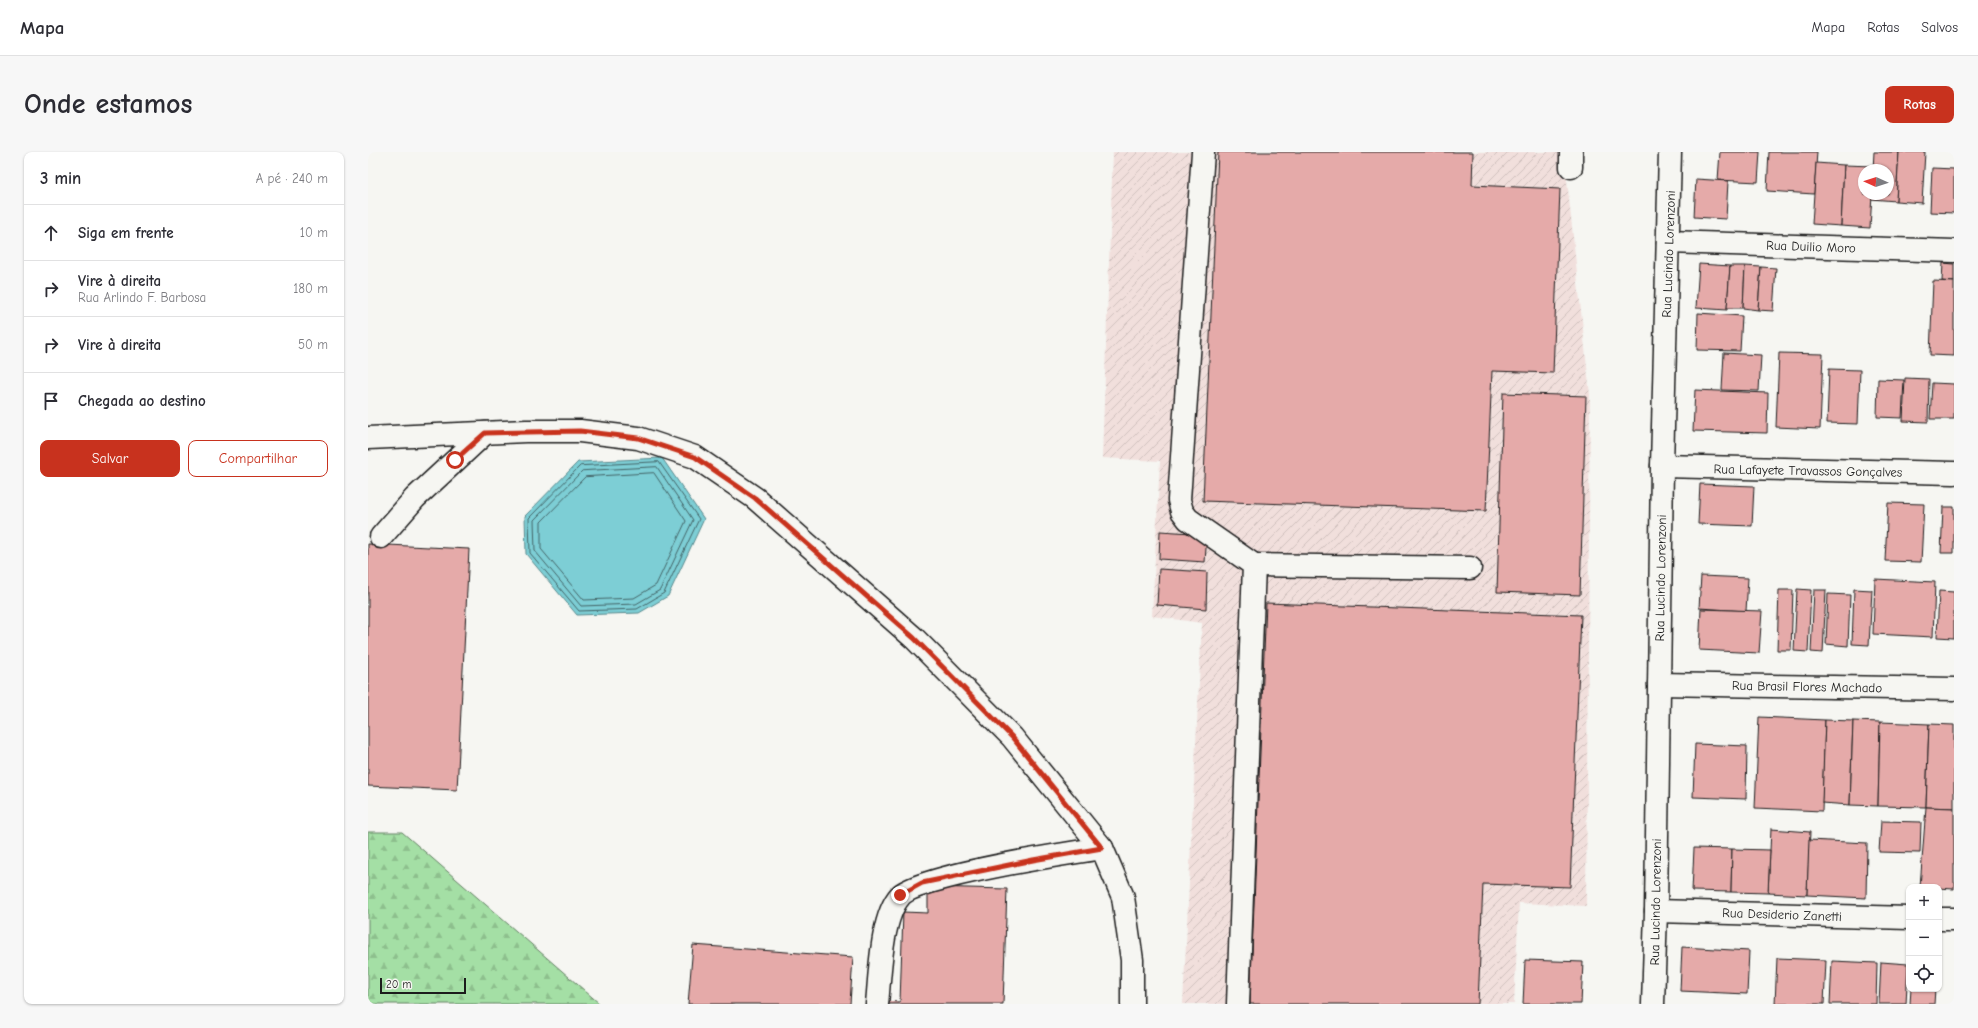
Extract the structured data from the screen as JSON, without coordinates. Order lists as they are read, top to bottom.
{
  "streets": {
    "street": [
      "Rua Duilio Moro",
      "Rua Lucindo Lorenzoni",
      "Rua Lafayete Travassos Gonçalves",
      "Rua Brasil Flores Machado",
      "Rua Desiderio Zanetti"
    ]
  },
  "crossings": [
    ["Rua Duilio Moro", "Rua Lucindo Lorenzoni"],
    ["Rua Lucindo Lorenzoni", "Rua Lafayete Travassos Gonçalves"],
    ["Rua Lucindo Lorenzoni", "Rua Brasil Flores Machado"],
    ["Rua Lucindo Lorenzoni", "Rua Desiderio Zanetti"]
  ],
  "scale_bar": "20 m",
  "north": "left",
  "page": {
    "header": "Mapa",
    "nav": ["Mapa", "Rotas", "Salvos"],
    "buttons": [
      "Rotas",
      ["Salvar", "Compartilhar"]
    ],
    "title": "Onde estamos",
    "heading": ["3 min", "A pé · 240 m"],
    "list": [
      ["Siga em frente", "10 m"],
      ["Vire à direita", "Rua Arlindo F. Barbosa", "180 m"],
      ["Vire à direita", "50 m"],
      "Chegada ao destino"
    ],
    "map_buttons": ["+", "−"],
    "scale": "20 m"
  }
}
